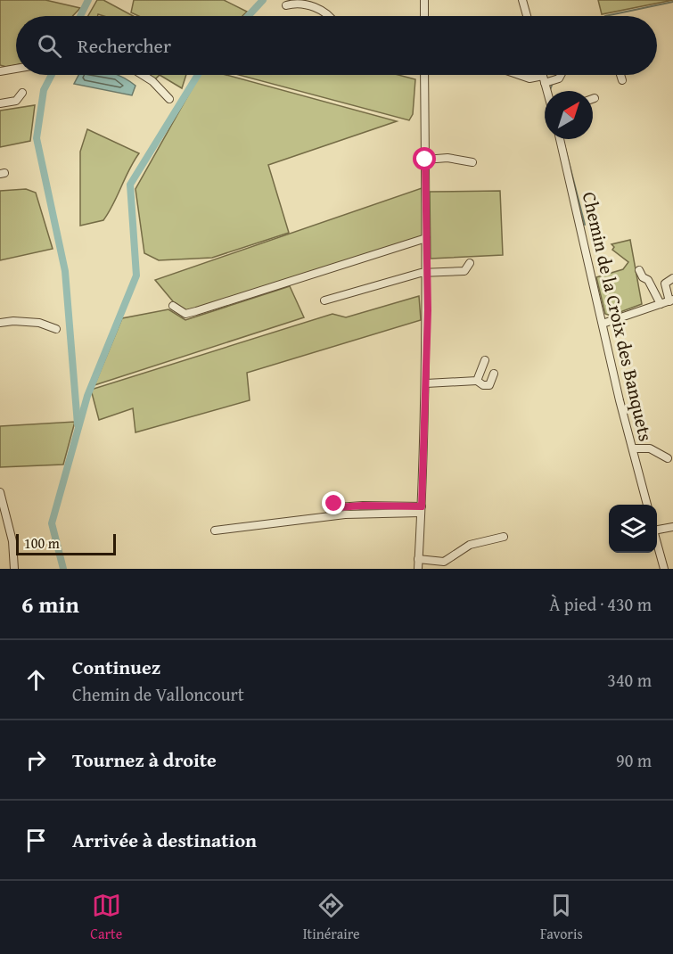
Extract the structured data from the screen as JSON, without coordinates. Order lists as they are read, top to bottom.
{
  "streets": {
    "street": ["Chemin de la Croix des Banquets"]
  },
  "scale_bar": "100 m",
  "north": "top right",
  "page": {
    "search": "Rechercher",
    "scale": "100 m",
    "heading": ["6 min", "À pied · 430 m"],
    "list": [
      ["Continuez", "Chemin de Valloncourt", "340 m"],
      ["Tournez à droite", "90 m"],
      "Arrivée à destination"
    ],
    "nav": ["Carte", "Itinéraire", "Favoris"]
  }
}
